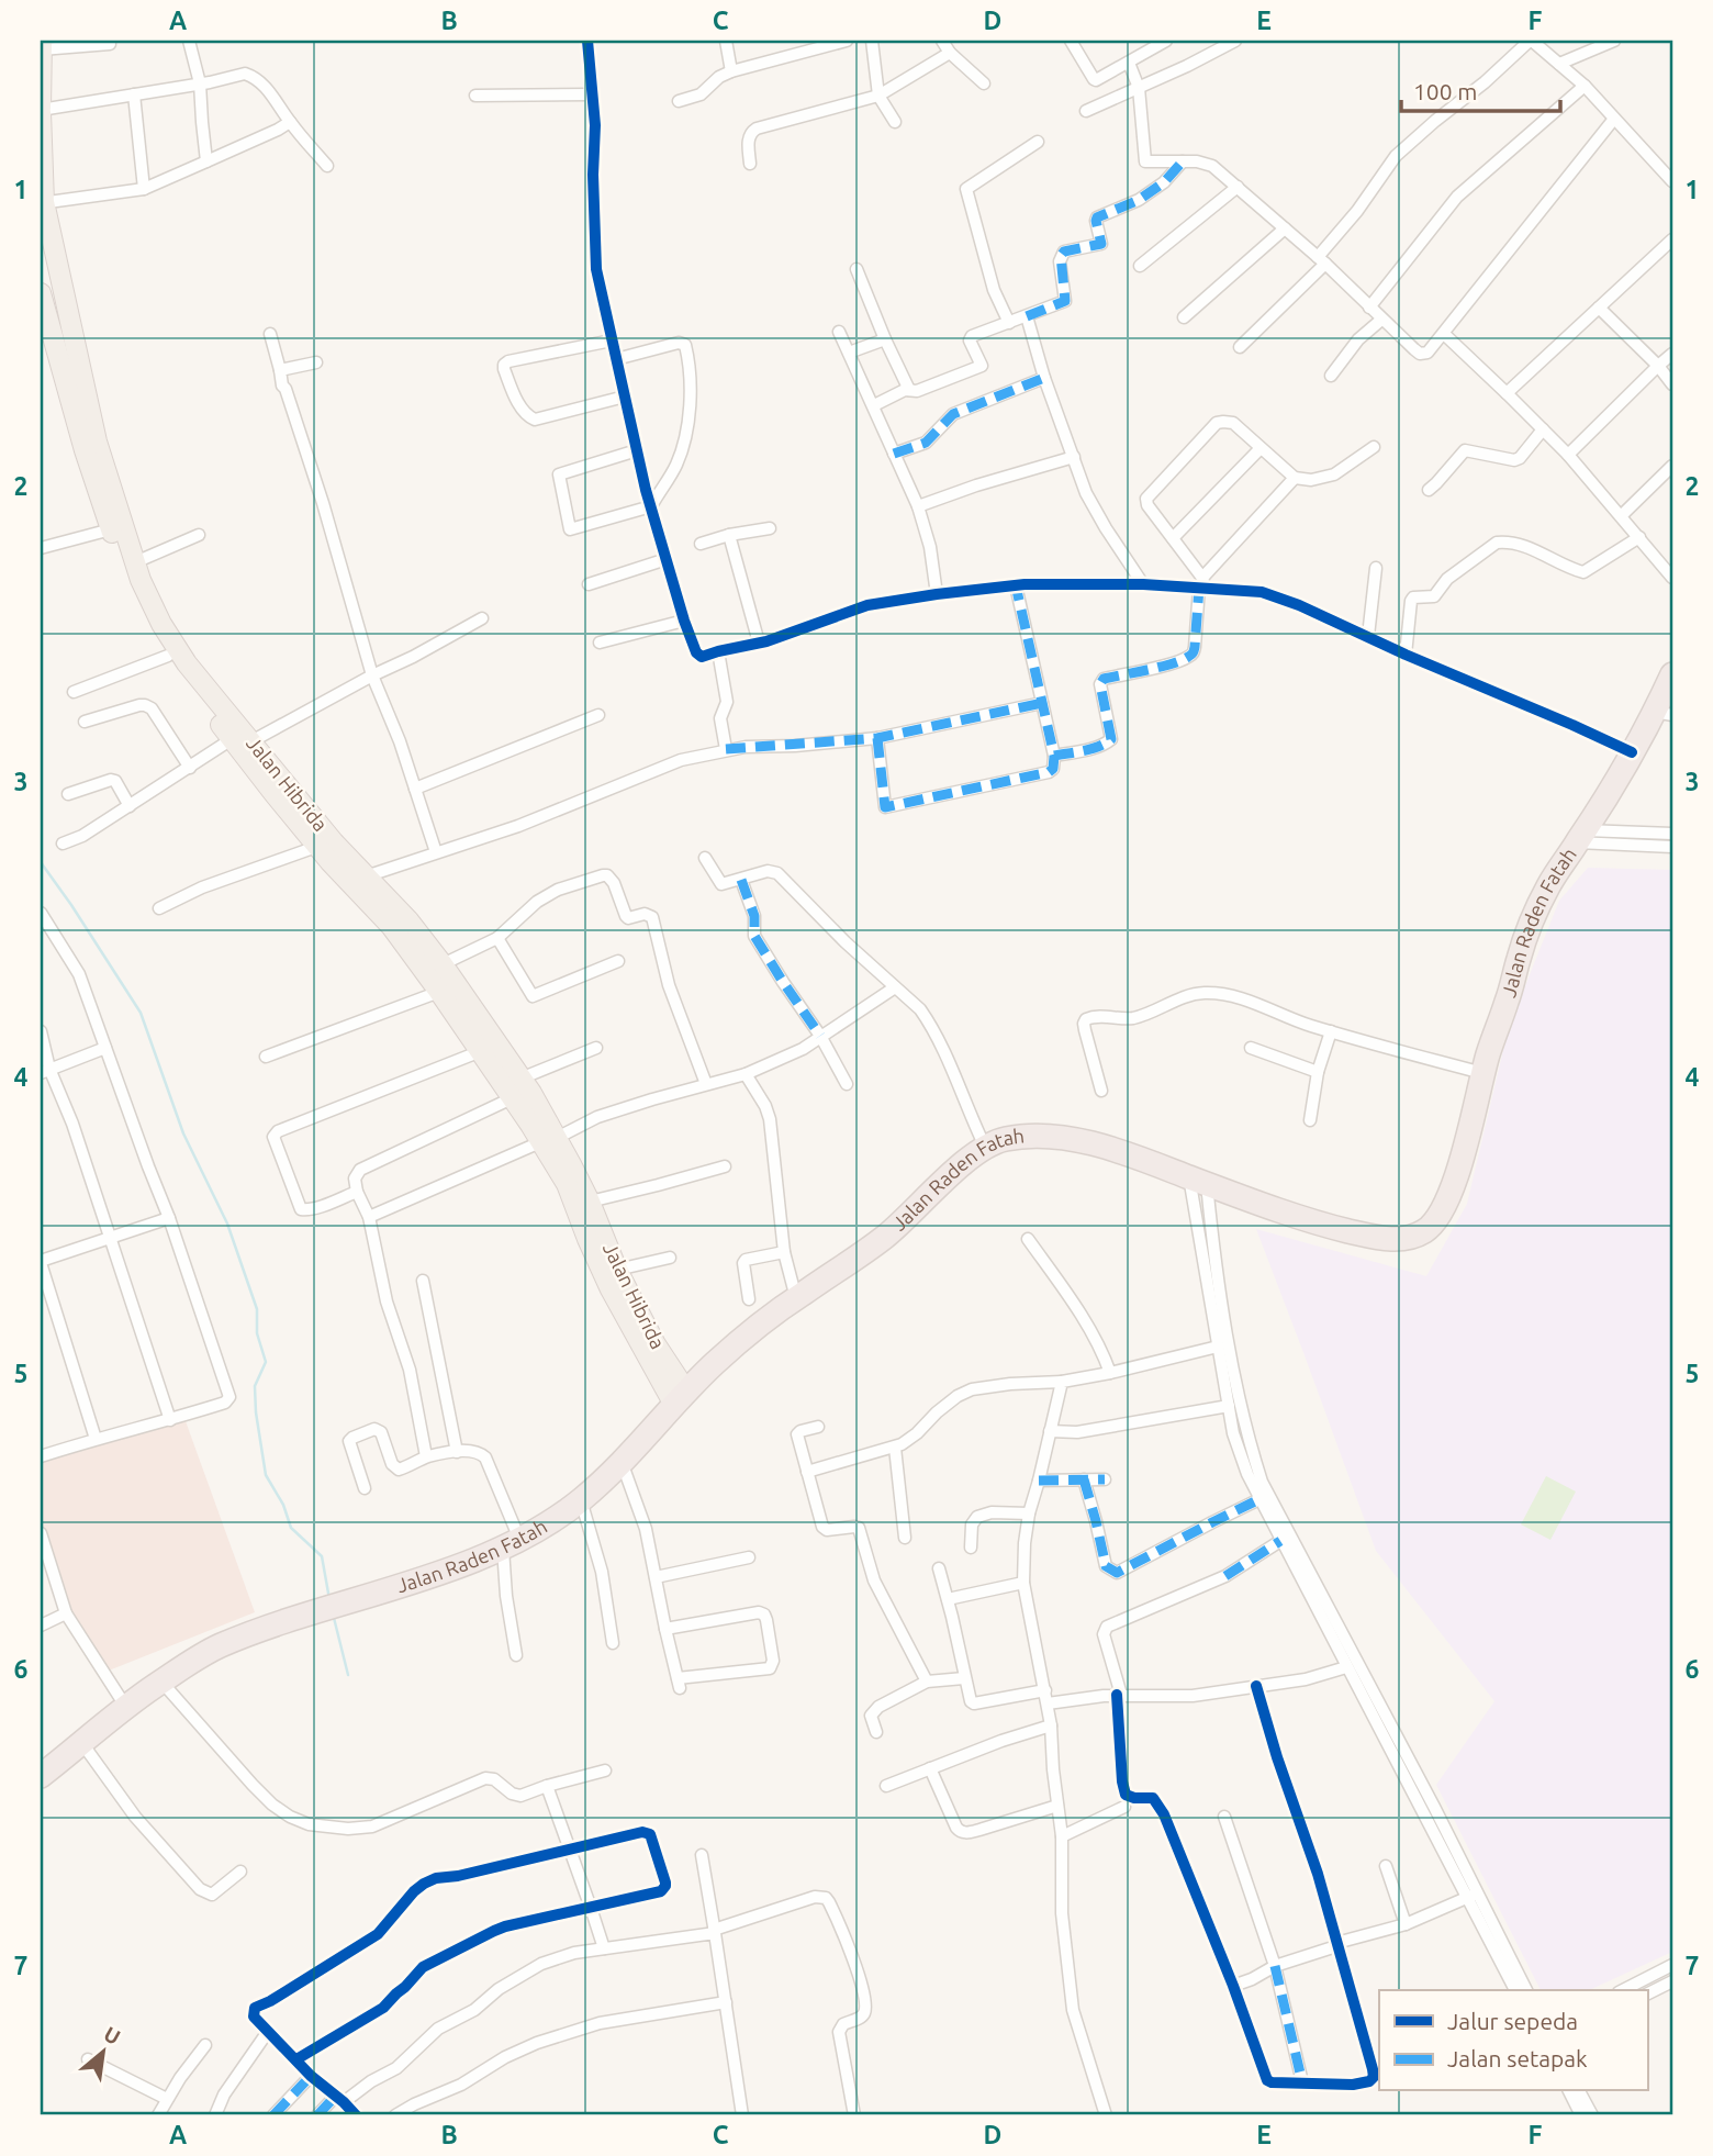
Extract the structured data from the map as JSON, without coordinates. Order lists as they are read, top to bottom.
{
  "streets": {
    "highway": ["Jalan Raden Fatah"],
    "main road": ["Jalan Hibrida"]
  },
  "crossings": [
    ["Jalan Hibrida", "Jalan Raden Fatah"]
  ],
  "legend": ["Jalur sepeda", "Jalan setapak"],
  "scale_bar": "100 m",
  "north": "top right",
  "grid": {
    "columns": [
      "A",
      "B",
      "C",
      "D",
      "E",
      "F"
    ],
    "rows": [
      "1",
      "2",
      "3",
      "4",
      "5",
      "6",
      "7"
    ]
  }
}
